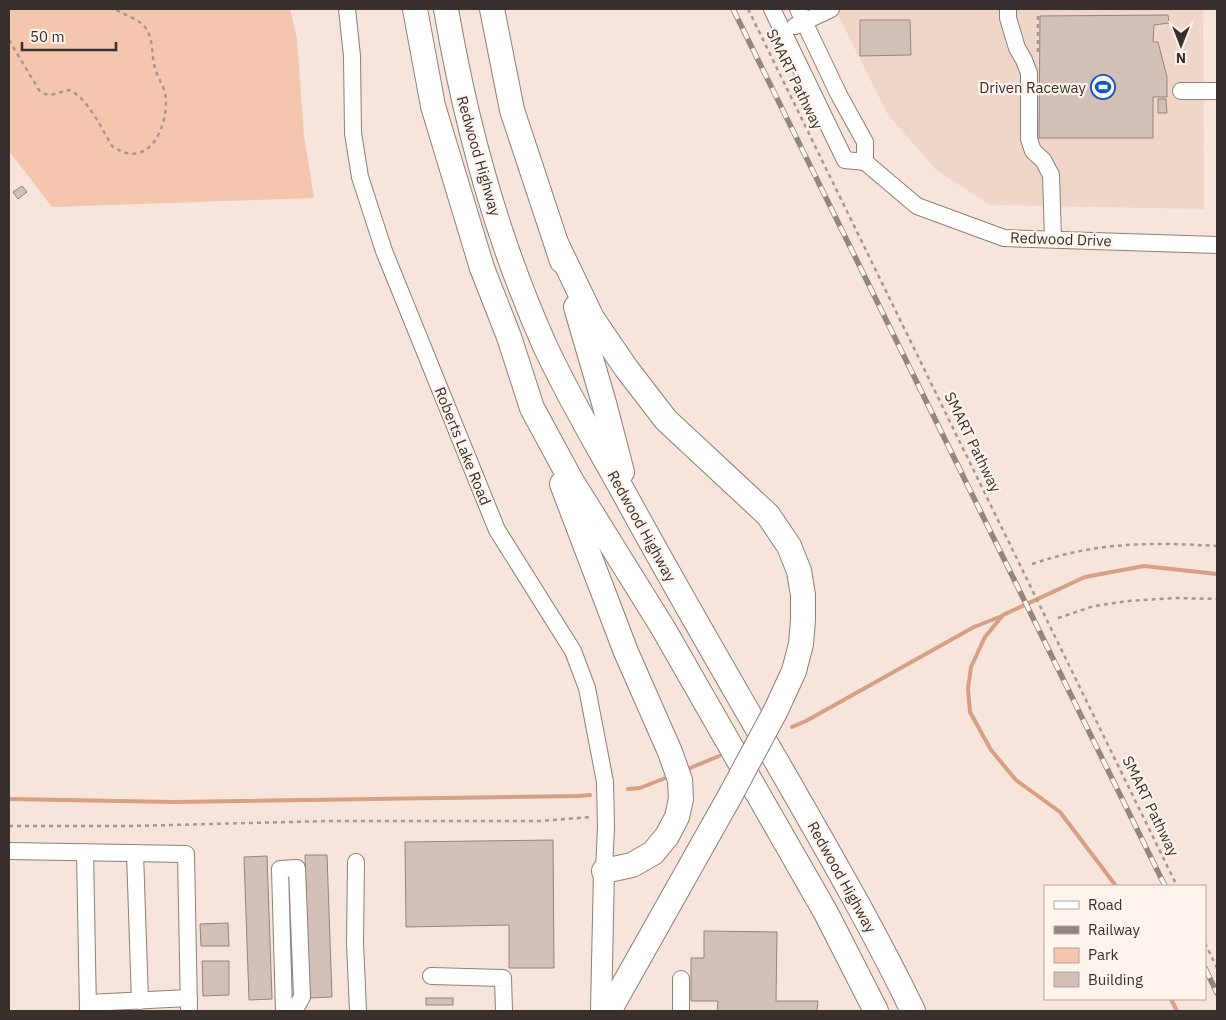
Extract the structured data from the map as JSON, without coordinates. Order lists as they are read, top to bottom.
{
  "streets": {
    "highway": ["Redwood Highway"],
    "street": ["Redwood Drive", "Roberts Lake Road"],
    "path": ["SMART Pathway"]
  },
  "places": {
    "sports": ["Driven Raceway"]
  },
  "legend": [
    "Road",
    "Railway",
    "Park",
    "Building"
  ],
  "scale_bar": "50 m",
  "north": "bottom"
}
